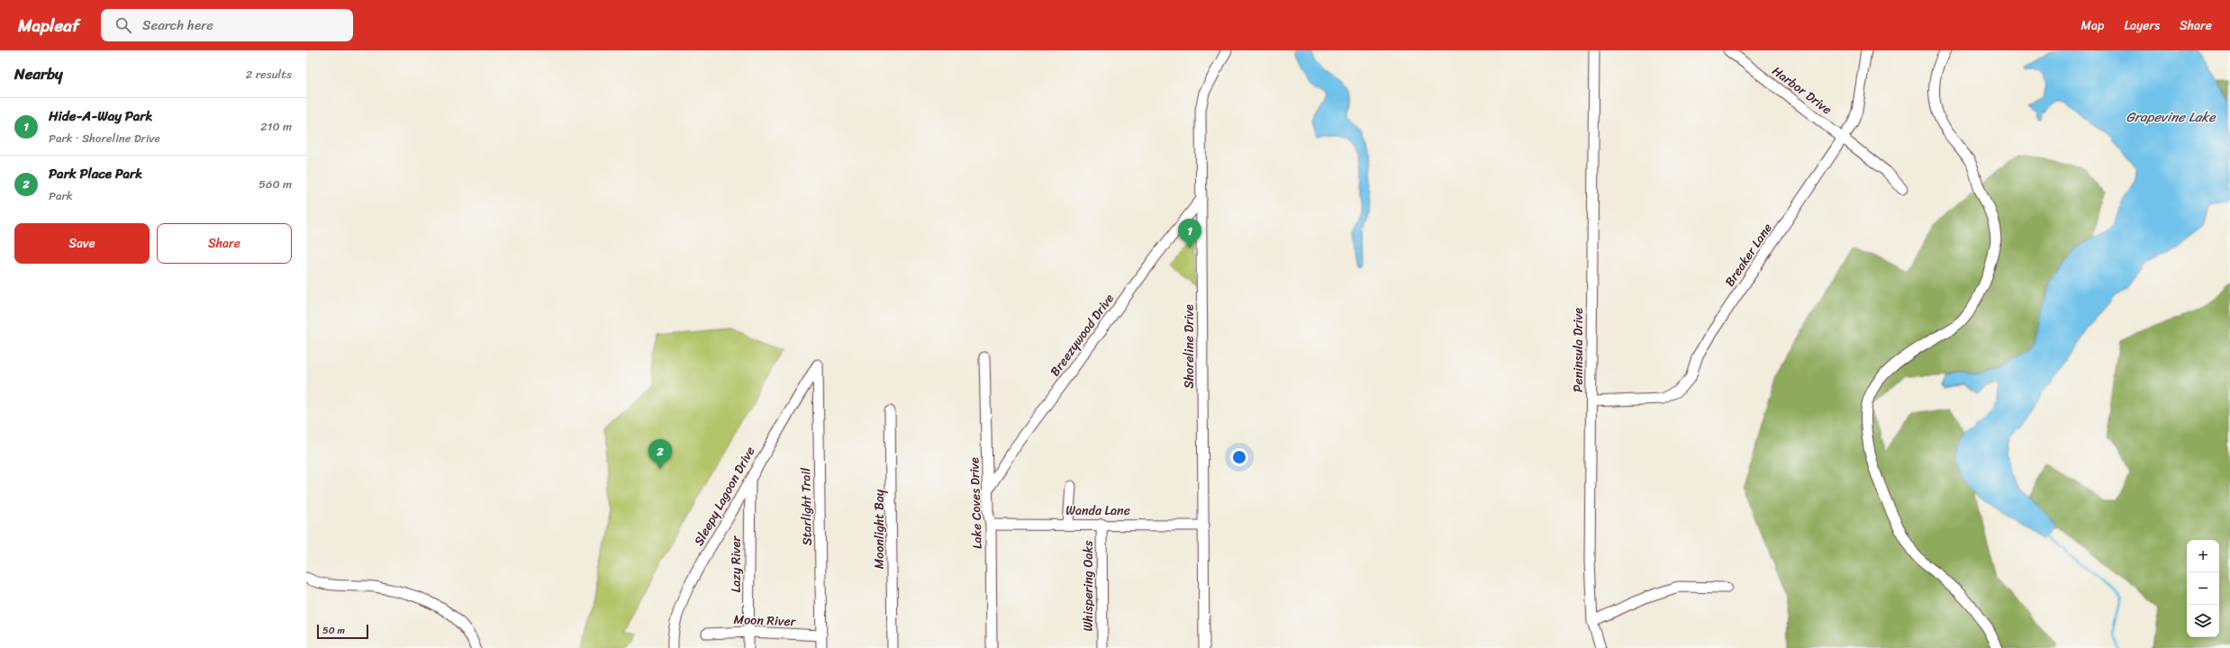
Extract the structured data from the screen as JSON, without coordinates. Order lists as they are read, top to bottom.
{
  "streets": {
    "street": [
      "Harbor Drive",
      "Breaker Lane",
      "Breezywood Drive",
      "Shoreline Drive",
      "Peninsula Drive",
      "Sleepy Lagoon Drive",
      "Lake Coves Drive",
      "Starlight Trail",
      "Wanda Lane",
      "Moonlight Bay",
      "Lazy River",
      "Whispering Oaks",
      "Moon River"
    ]
  },
  "crossings": [
    ["Harbor Drive", "Breaker Lane"],
    ["Breaker Lane", "Peninsula Drive"],
    ["Breezywood Drive", "Shoreline Drive"],
    ["Breezywood Drive", "Lake Coves Drive"],
    ["Shoreline Drive", "Wanda Lane"],
    ["Sleepy Lagoon Drive", "Starlight Trail"],
    ["Sleepy Lagoon Drive", "Lazy River"],
    ["Lake Coves Drive", "Wanda Lane"],
    ["Starlight Trail", "Moon River"],
    ["Wanda Lane", "Whispering Oaks"],
    ["Lazy River", "Moon River"]
  ],
  "water": ["Grapevine Lake"],
  "scale_bar": "50 m",
  "page": {
    "header": "Mapleaf",
    "search": "Search here",
    "nav": ["Map", "Layers", "Share"],
    "heading": ["Nearby", "2 results"],
    "list": [
      {
        "mark": "1",
        "name": "Hide-A-Way Park",
        "note": "Park · Shoreline Drive",
        "value": "210 m"
      },
      {
        "mark": "2",
        "name": "Park Place Park",
        "note": "Park",
        "value": "560 m"
      }
    ],
    "buttons": ["Save", "Share"],
    "pins": ["1", "2"],
    "map_buttons": ["+", "−"],
    "scale": "50 m"
  }
}
